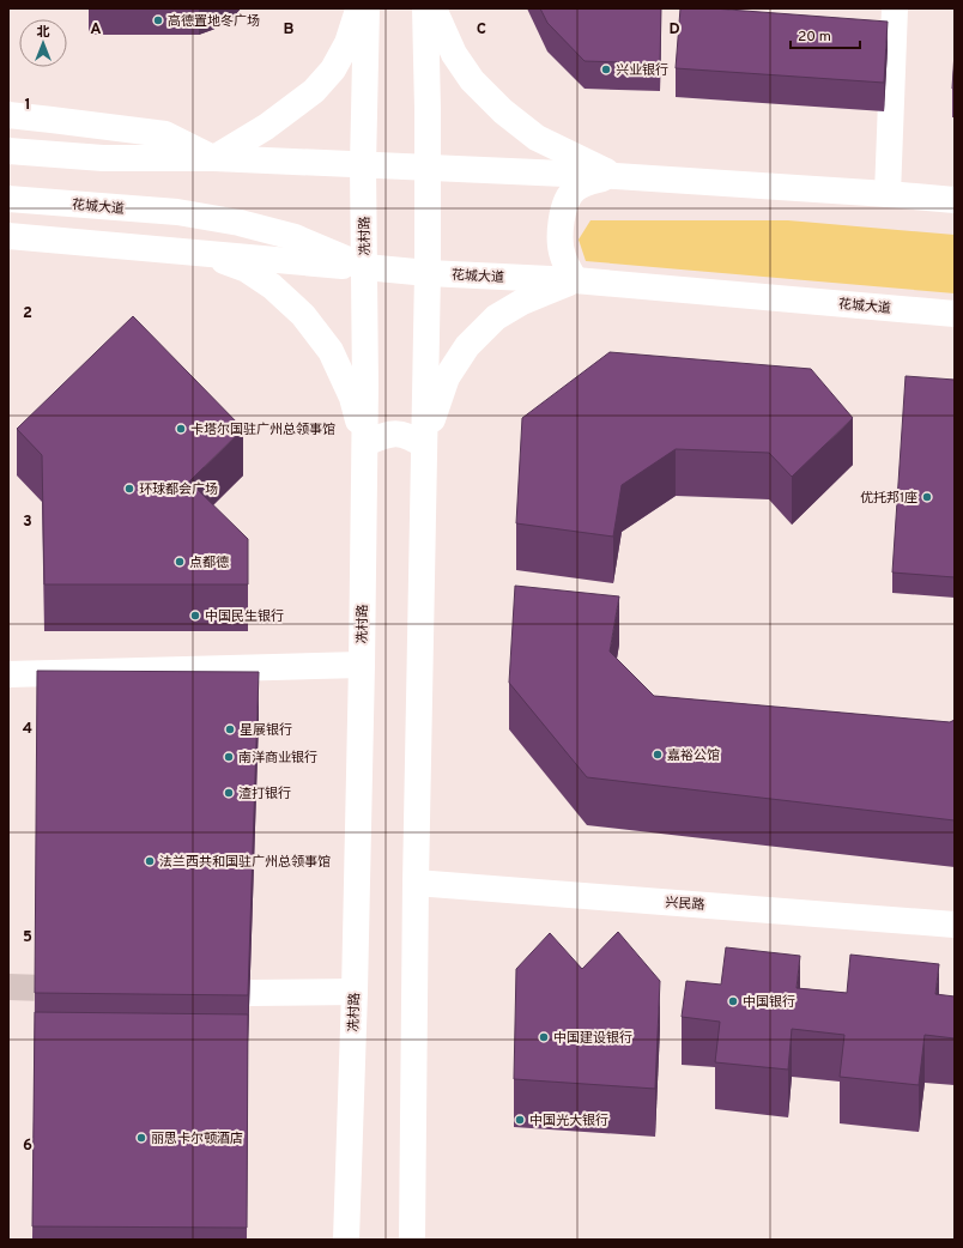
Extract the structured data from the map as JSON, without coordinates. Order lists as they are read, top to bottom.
{
  "streets": {
    "main road": ["花城大道", "冼村路", "兴民路"]
  },
  "crossings": [
    ["花城大道", "冼村路"]
  ],
  "places": [
    "高德置地冬广场",
    "兴业银行",
    "卡塔尔国驻广州总领事馆",
    "环球都会广场",
    "优托邦1座",
    "点都德",
    "中国民生银行",
    "星展银行",
    "嘉裕公馆",
    "南洋商业银行",
    "渣打银行",
    "法兰西共和国驻广州总领事馆",
    "中国银行",
    "中国建设银行",
    "中国光大银行",
    "丽思卡尔顿酒店"
  ],
  "scale_bar": "20 m",
  "north": "top",
  "grid": {
    "columns": [
      "A",
      "B",
      "C",
      "D"
    ],
    "rows": [
      "1",
      "2",
      "3",
      "4",
      "5",
      "6"
    ]
  }
}
